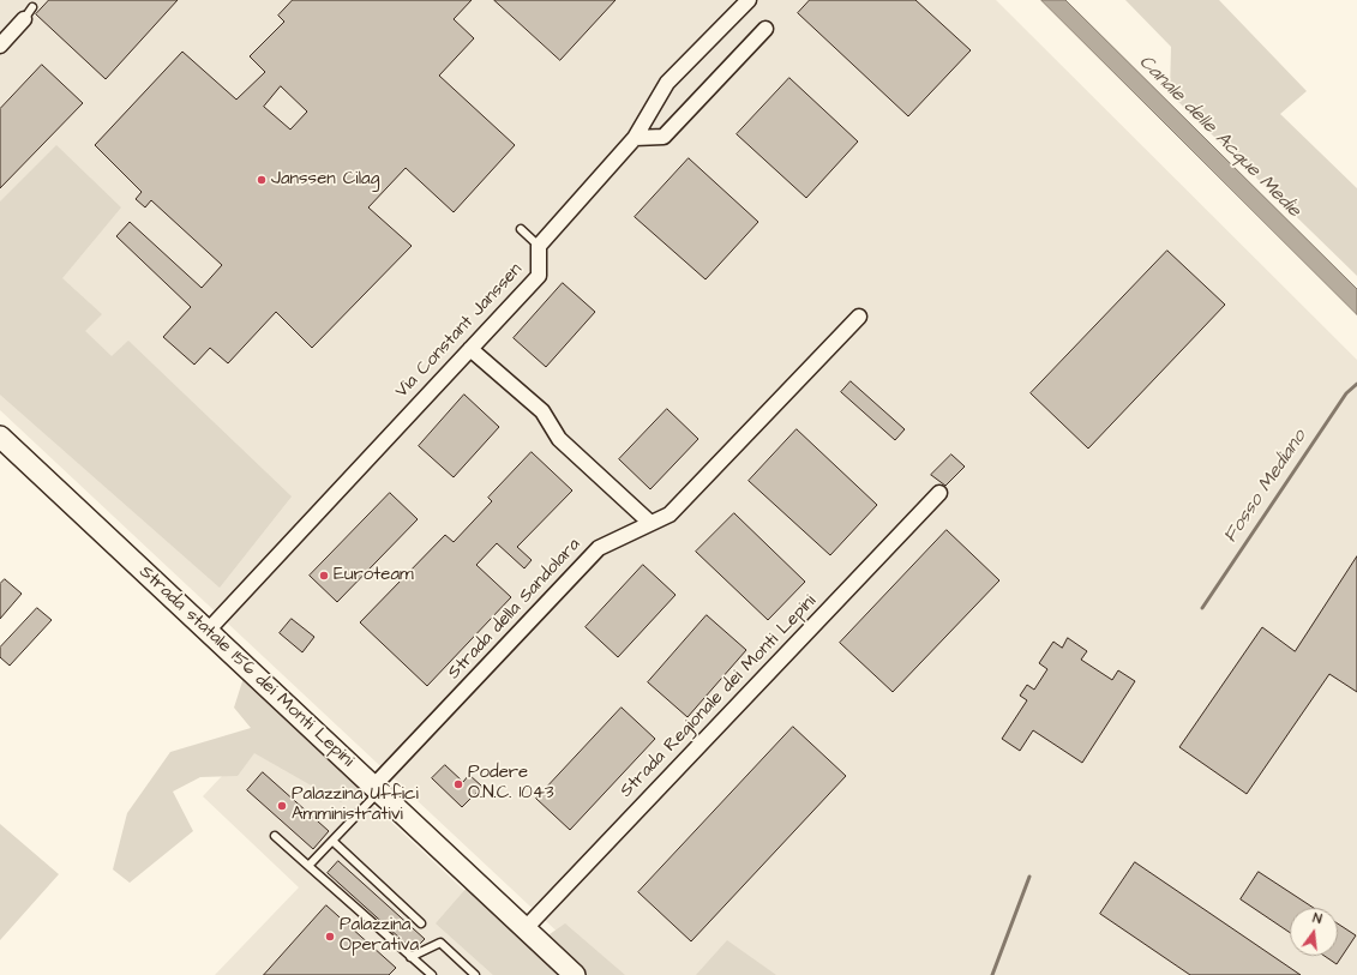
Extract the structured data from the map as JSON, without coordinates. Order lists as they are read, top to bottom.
{
  "streets": {
    "main road": ["Strada statale 156 dei Monti Lepini"],
    "street": ["Via Constant Janssen", "Strada della Sandolara", "Strada Regionale dei Monti Lepini"]
  },
  "crossings": [
    ["Via Constant Janssen", "Strada statale 156 dei Monti Lepini"],
    ["Strada della Sandolara", "Strada statale 156 dei Monti Lepini"],
    ["Strada statale 156 dei Monti Lepini", "Strada Regionale dei Monti Lepini"]
  ],
  "water": ["Canale delle Acque Medie", "Fosso Mediano"],
  "places": [
    "Janssen Cilag",
    "Euroteam",
    "Podere O.N.C. 1043",
    "Palazzina Uffici Amministrativi",
    "Palazzina Operativa"
  ],
  "north": "top"
}
